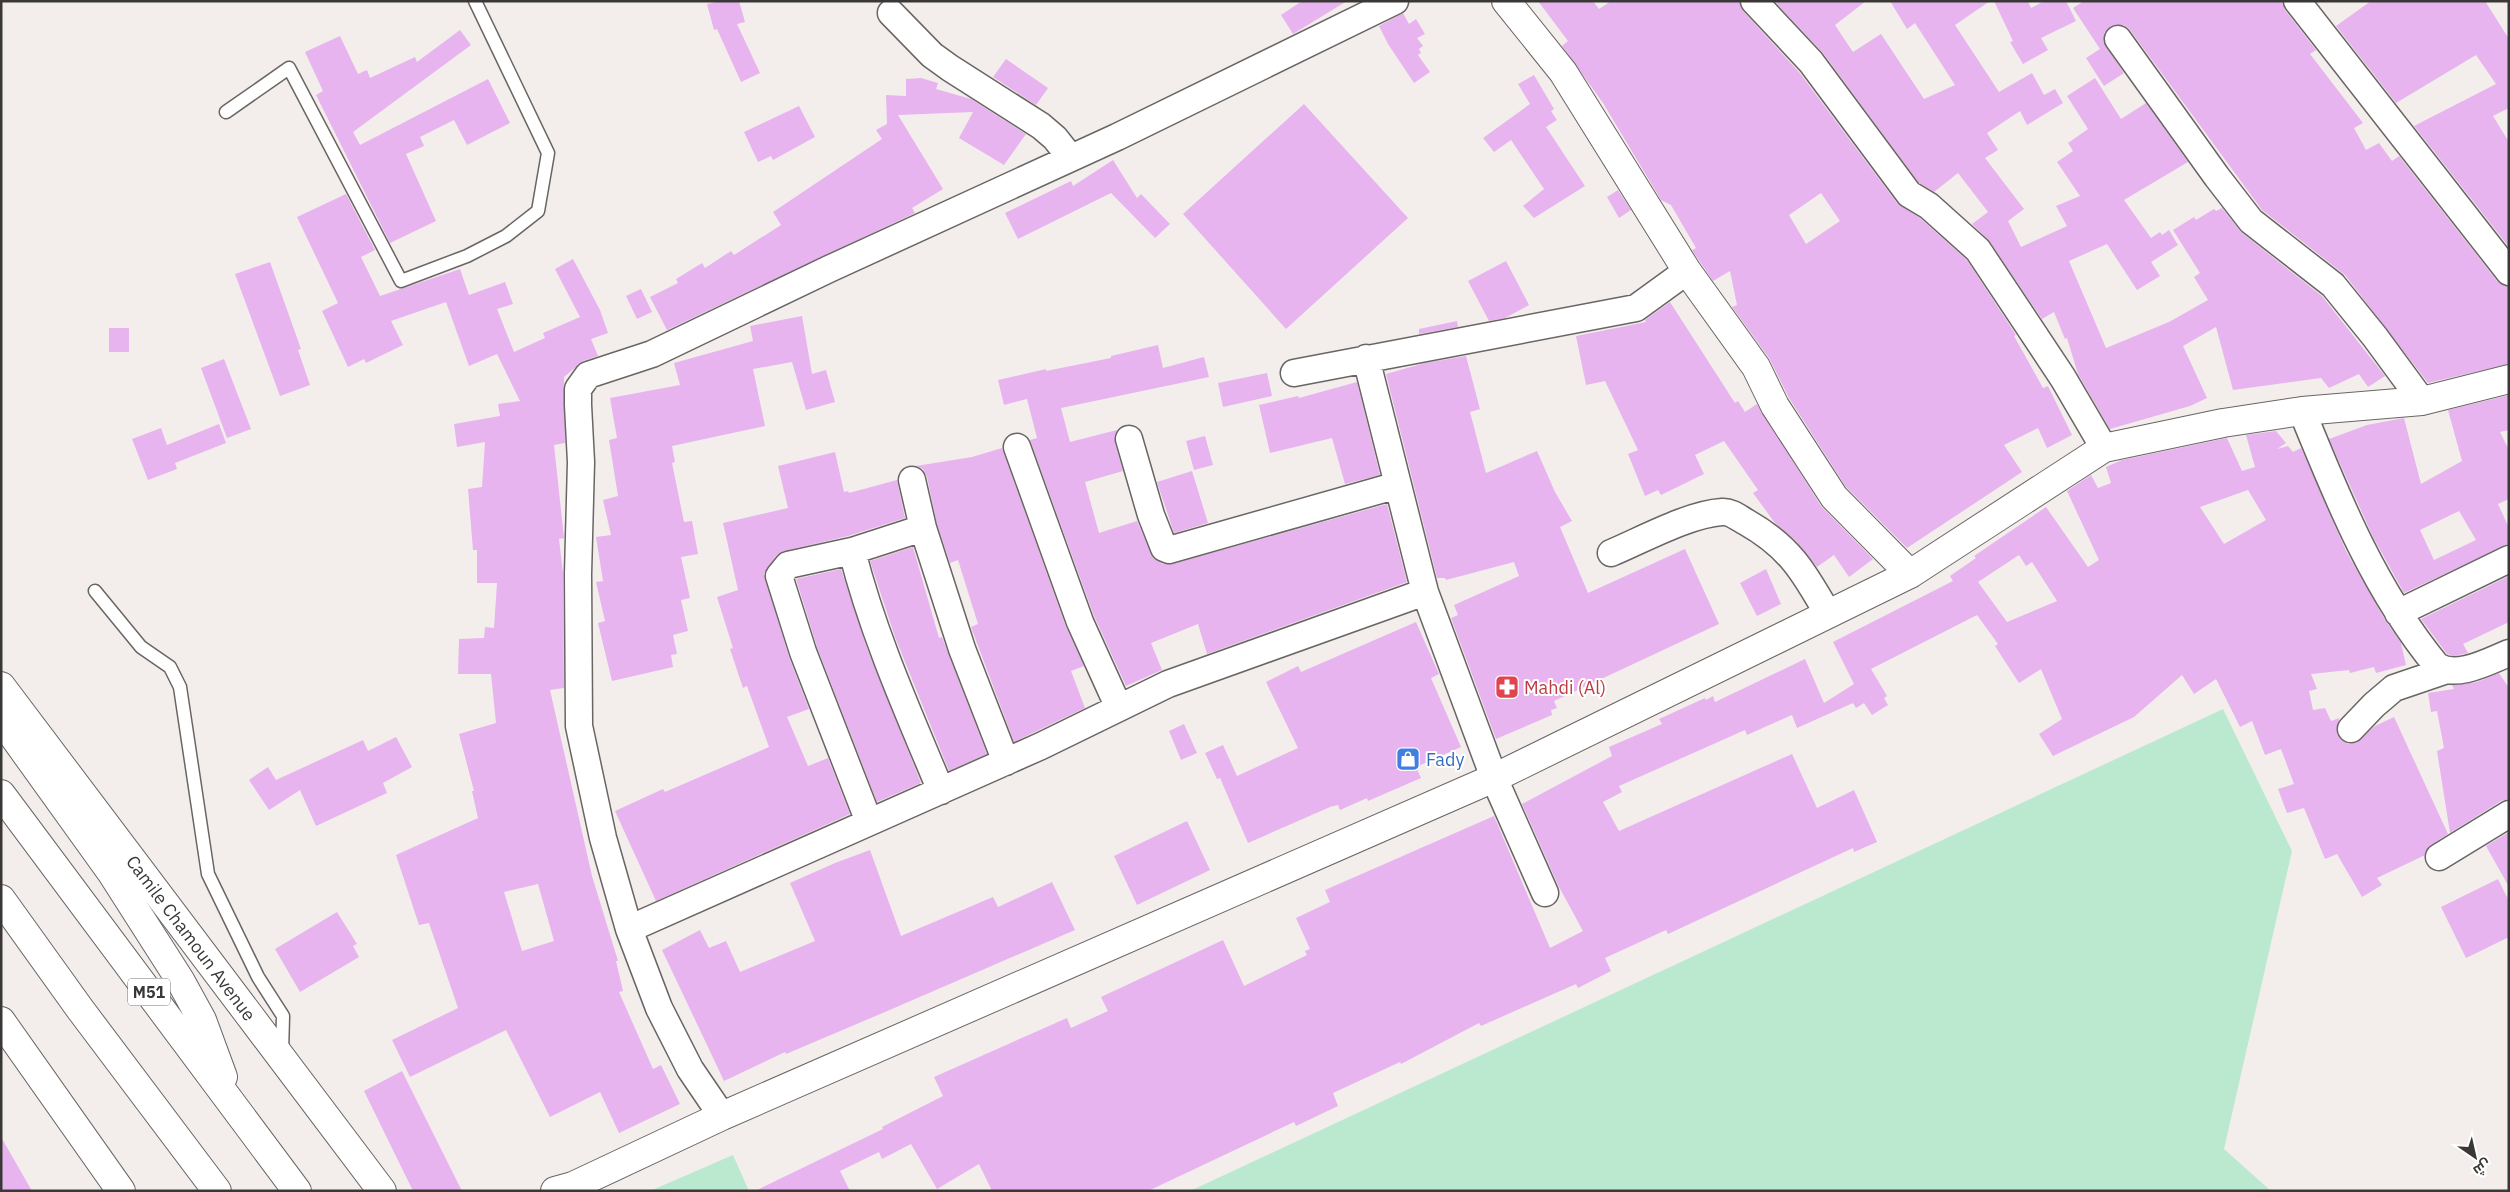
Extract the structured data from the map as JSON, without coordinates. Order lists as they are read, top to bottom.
{
  "streets": {
    "main road": ["Camile Chamoun Avenue", "M51"]
  },
  "places": {
    "pharmacy": ["Mahdi (Al)"],
    "shop": ["Fady"]
  },
  "north": "bottom right"
}
